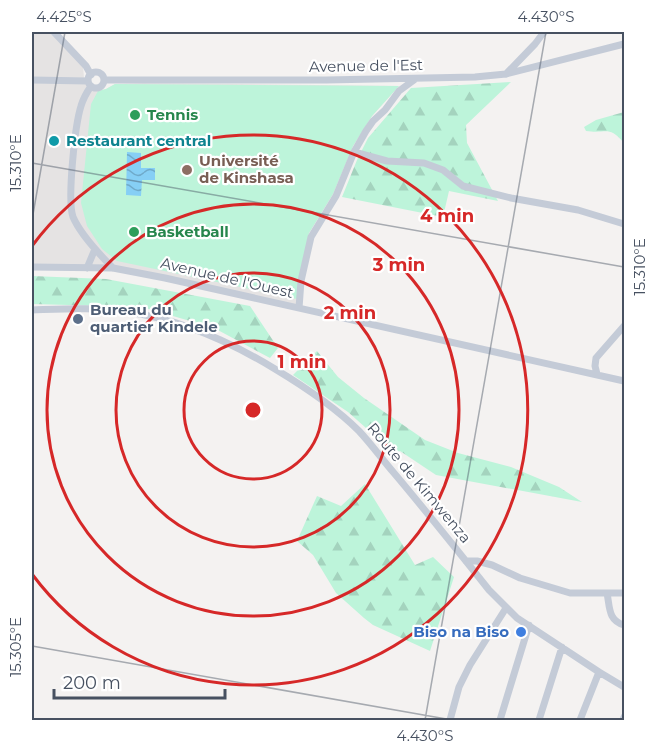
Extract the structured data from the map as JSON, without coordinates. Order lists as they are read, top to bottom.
{
  "streets": {
    "street": ["Avenue de l'Est", "Avenue de l'Ouest", "Route de Kimwenza"]
  },
  "places": [
    "Tennis",
    "Restaurant central",
    "Université de Kinshasa",
    "Basketball",
    "Bureau du quartier Kindele",
    "Biso na Biso"
  ],
  "scale_bar": "200 m",
  "coordinates": [
    "4.425°S",
    "4.430°S",
    "15.310°E",
    "15.305°E"
  ],
  "rings": [
    "4 min",
    "3 min",
    "2 min",
    "1 min"
  ]
}
